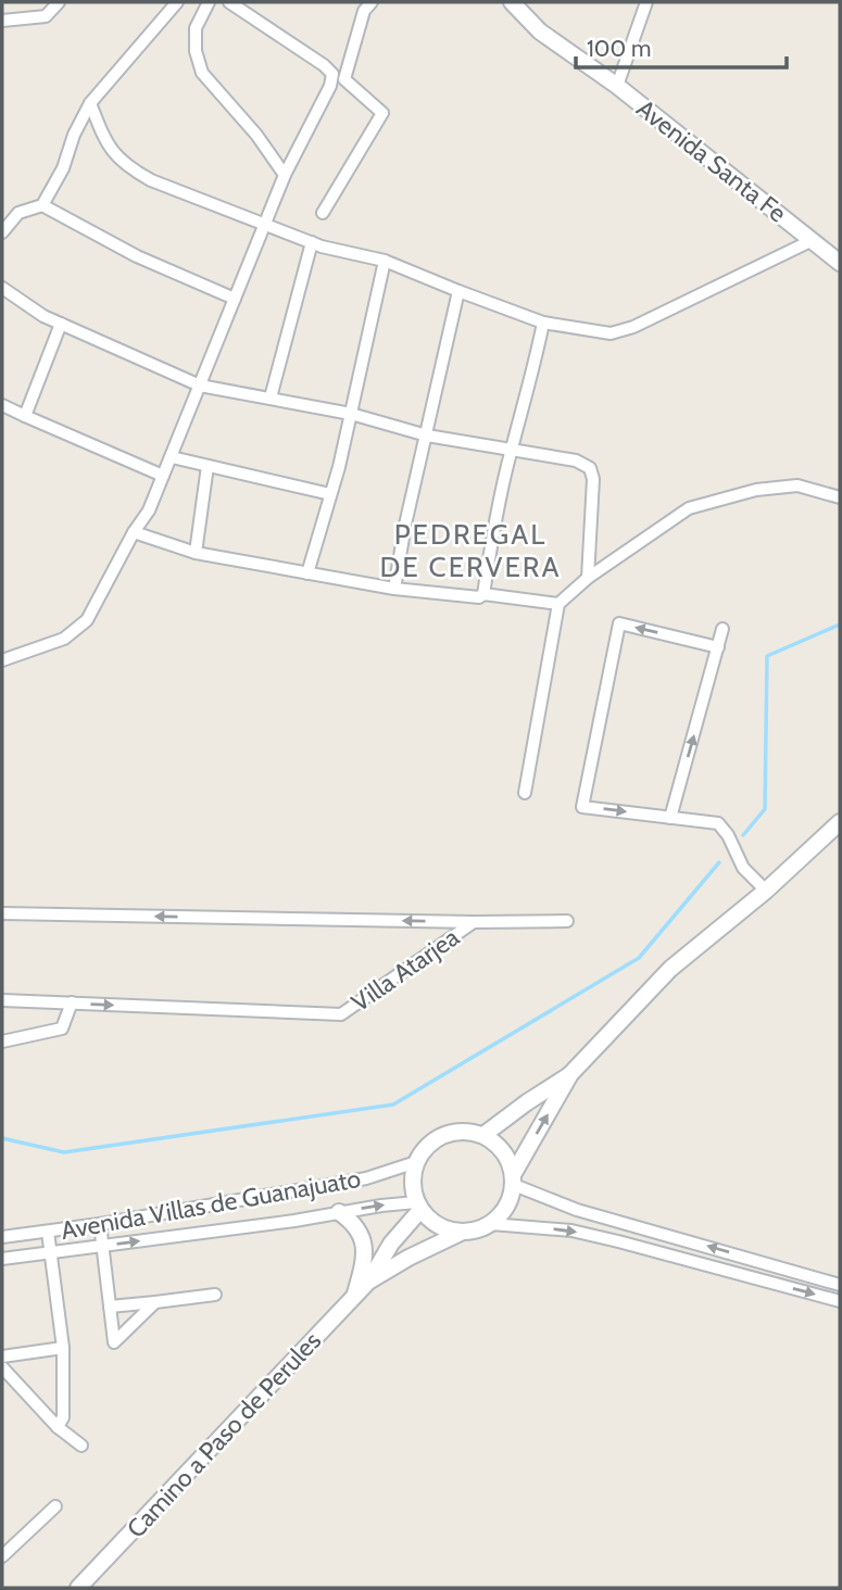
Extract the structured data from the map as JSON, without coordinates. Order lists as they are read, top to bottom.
{
  "streets": {
    "street": [
      "Avenida Santa Fe",
      "Villa Atarjea",
      "Avenida Villas de Guanajuato",
      "Camino a Paso de Perules"
    ]
  },
  "crossings": [
    ["Avenida Villas de Guanajuato", "Camino a Paso de Perules"]
  ],
  "districts": ["PEDREGAL DE CERVERA"],
  "scale_bar": "100 m"
}
